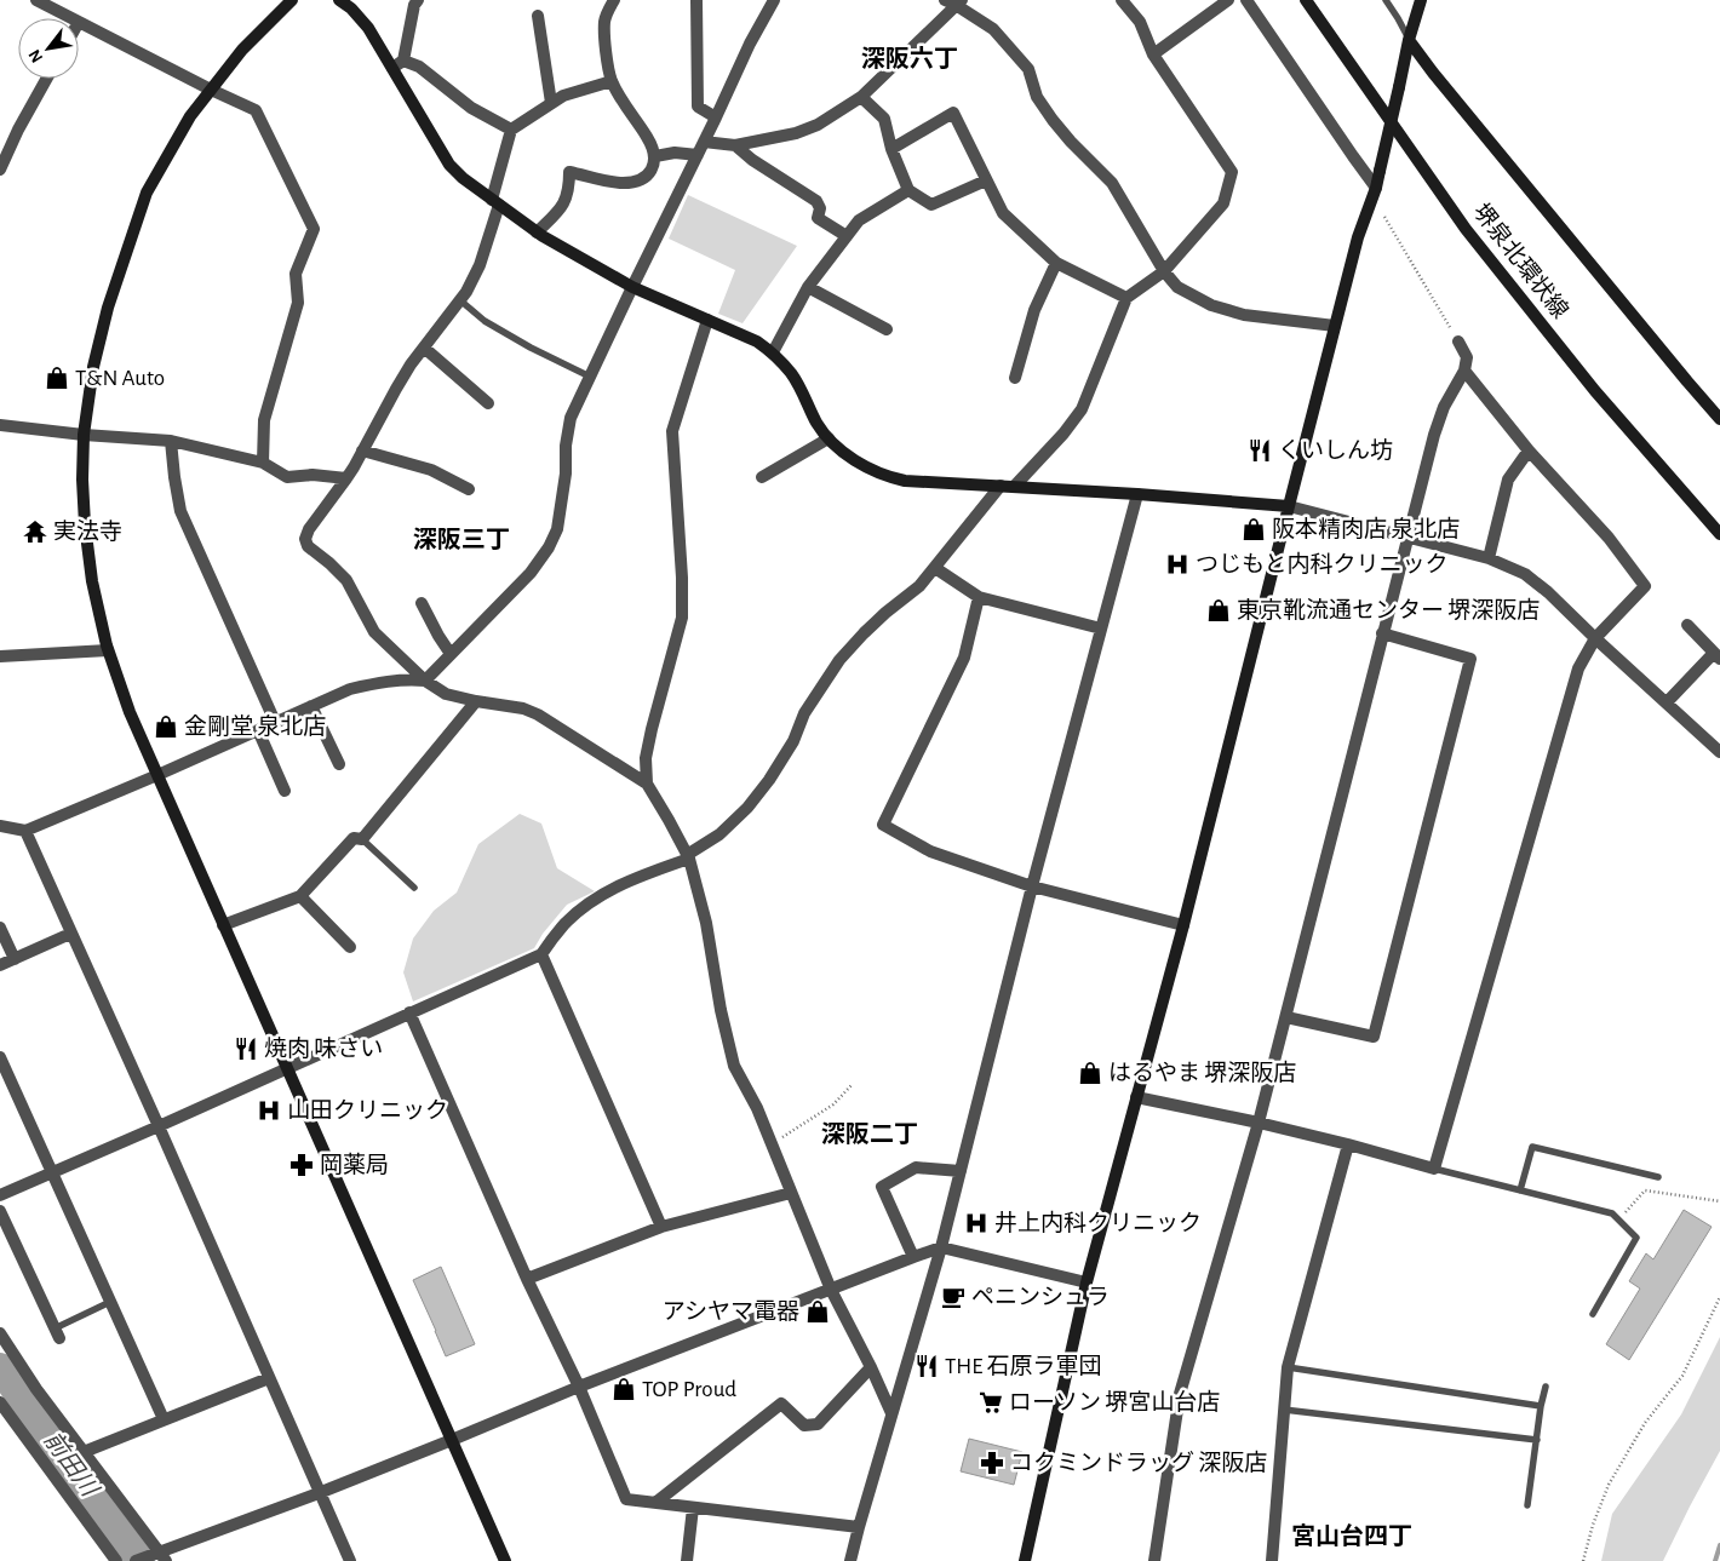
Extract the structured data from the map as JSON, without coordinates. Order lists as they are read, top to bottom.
{
  "streets": {
    "street": ["堺泉北環状線"]
  },
  "districts": [
    "深阪六丁",
    "深阪三丁",
    "深阪二丁",
    "宮山台四丁"
  ],
  "water": ["前田川"],
  "places": {
    "shop": [
      "T&N Auto",
      "阪本精肉店 泉北店",
      "東京靴流通センター 堺深阪店",
      "金剛堂 泉北店",
      "はるやま 堺深阪店",
      "アシヤマ電器",
      "TOP Proud"
    ],
    "restaurant": ["くいしん坊", "焼肉 味さい", "THE 石原ラ軍団"],
    "temple": ["実法寺"],
    "hospital": ["つじもと内科クリニック", "山田クリニック", "井上内科クリニック"],
    "pharmacy": ["岡薬局", "コクミンドラッグ 深阪店"],
    "cafe": ["ペニンシュラ"],
    "supermarket": ["ローソン 堺宮山台店"]
  },
  "north": "bottom left"
}
